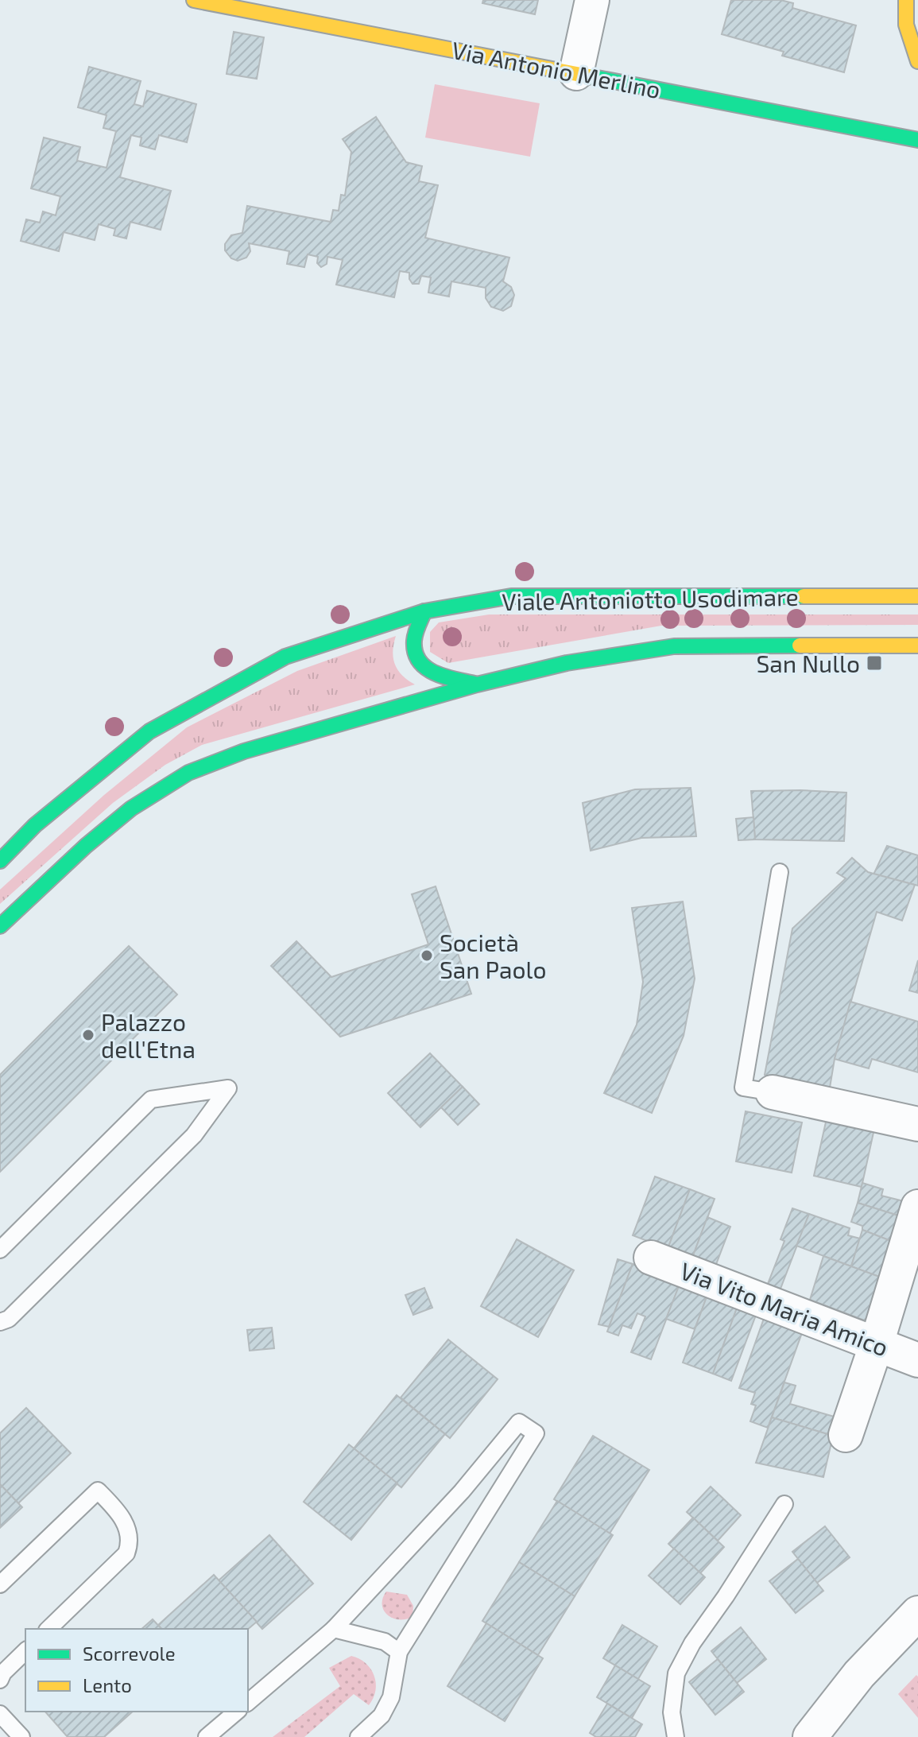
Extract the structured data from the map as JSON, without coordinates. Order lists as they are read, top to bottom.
{
  "streets": {
    "main road": ["Via Antonio Merlino", "Viale Antoniotto Usodimare"],
    "street": ["Via Vito Maria Amico"]
  },
  "places": {
    "transit": ["San Nullo"],
    "other": ["Società San Paolo", "Palazzo dell'Etna"]
  },
  "legend": ["Scorrevole", "Lento"]
}
